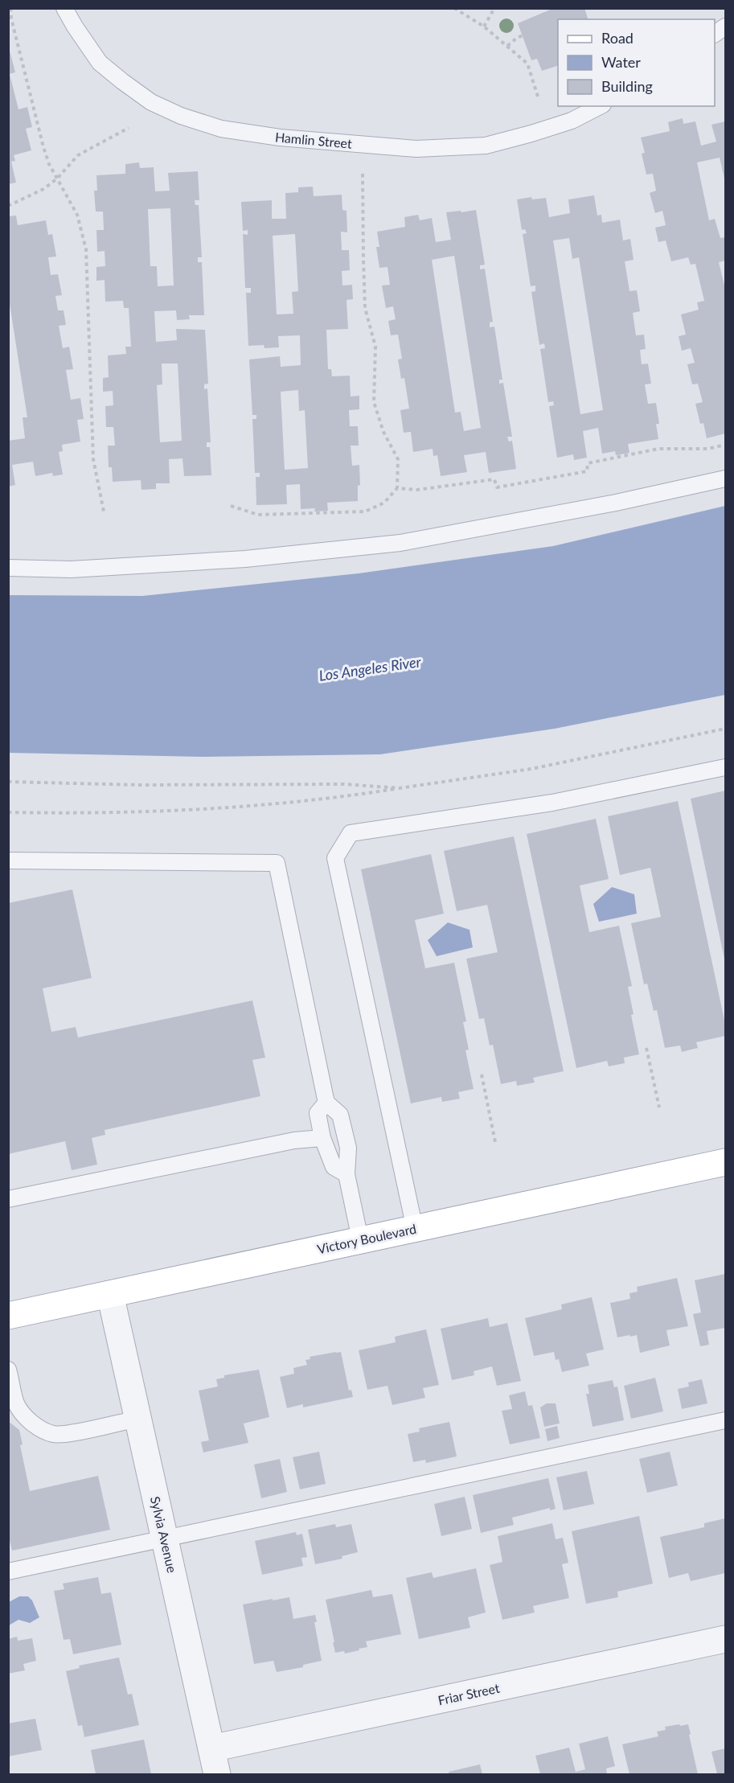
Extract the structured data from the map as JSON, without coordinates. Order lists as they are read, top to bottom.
{
  "streets": {
    "main road": ["Victory Boulevard"],
    "street": ["Sylvia Avenue", "Friar Street"],
    "lane": ["Hamlin Street"]
  },
  "crossings": [
    ["Victory Boulevard", "Sylvia Avenue"],
    ["Sylvia Avenue", "Friar Street"]
  ],
  "water": ["Los Angeles River"],
  "legend": ["Road", "Water", "Building"]
}
